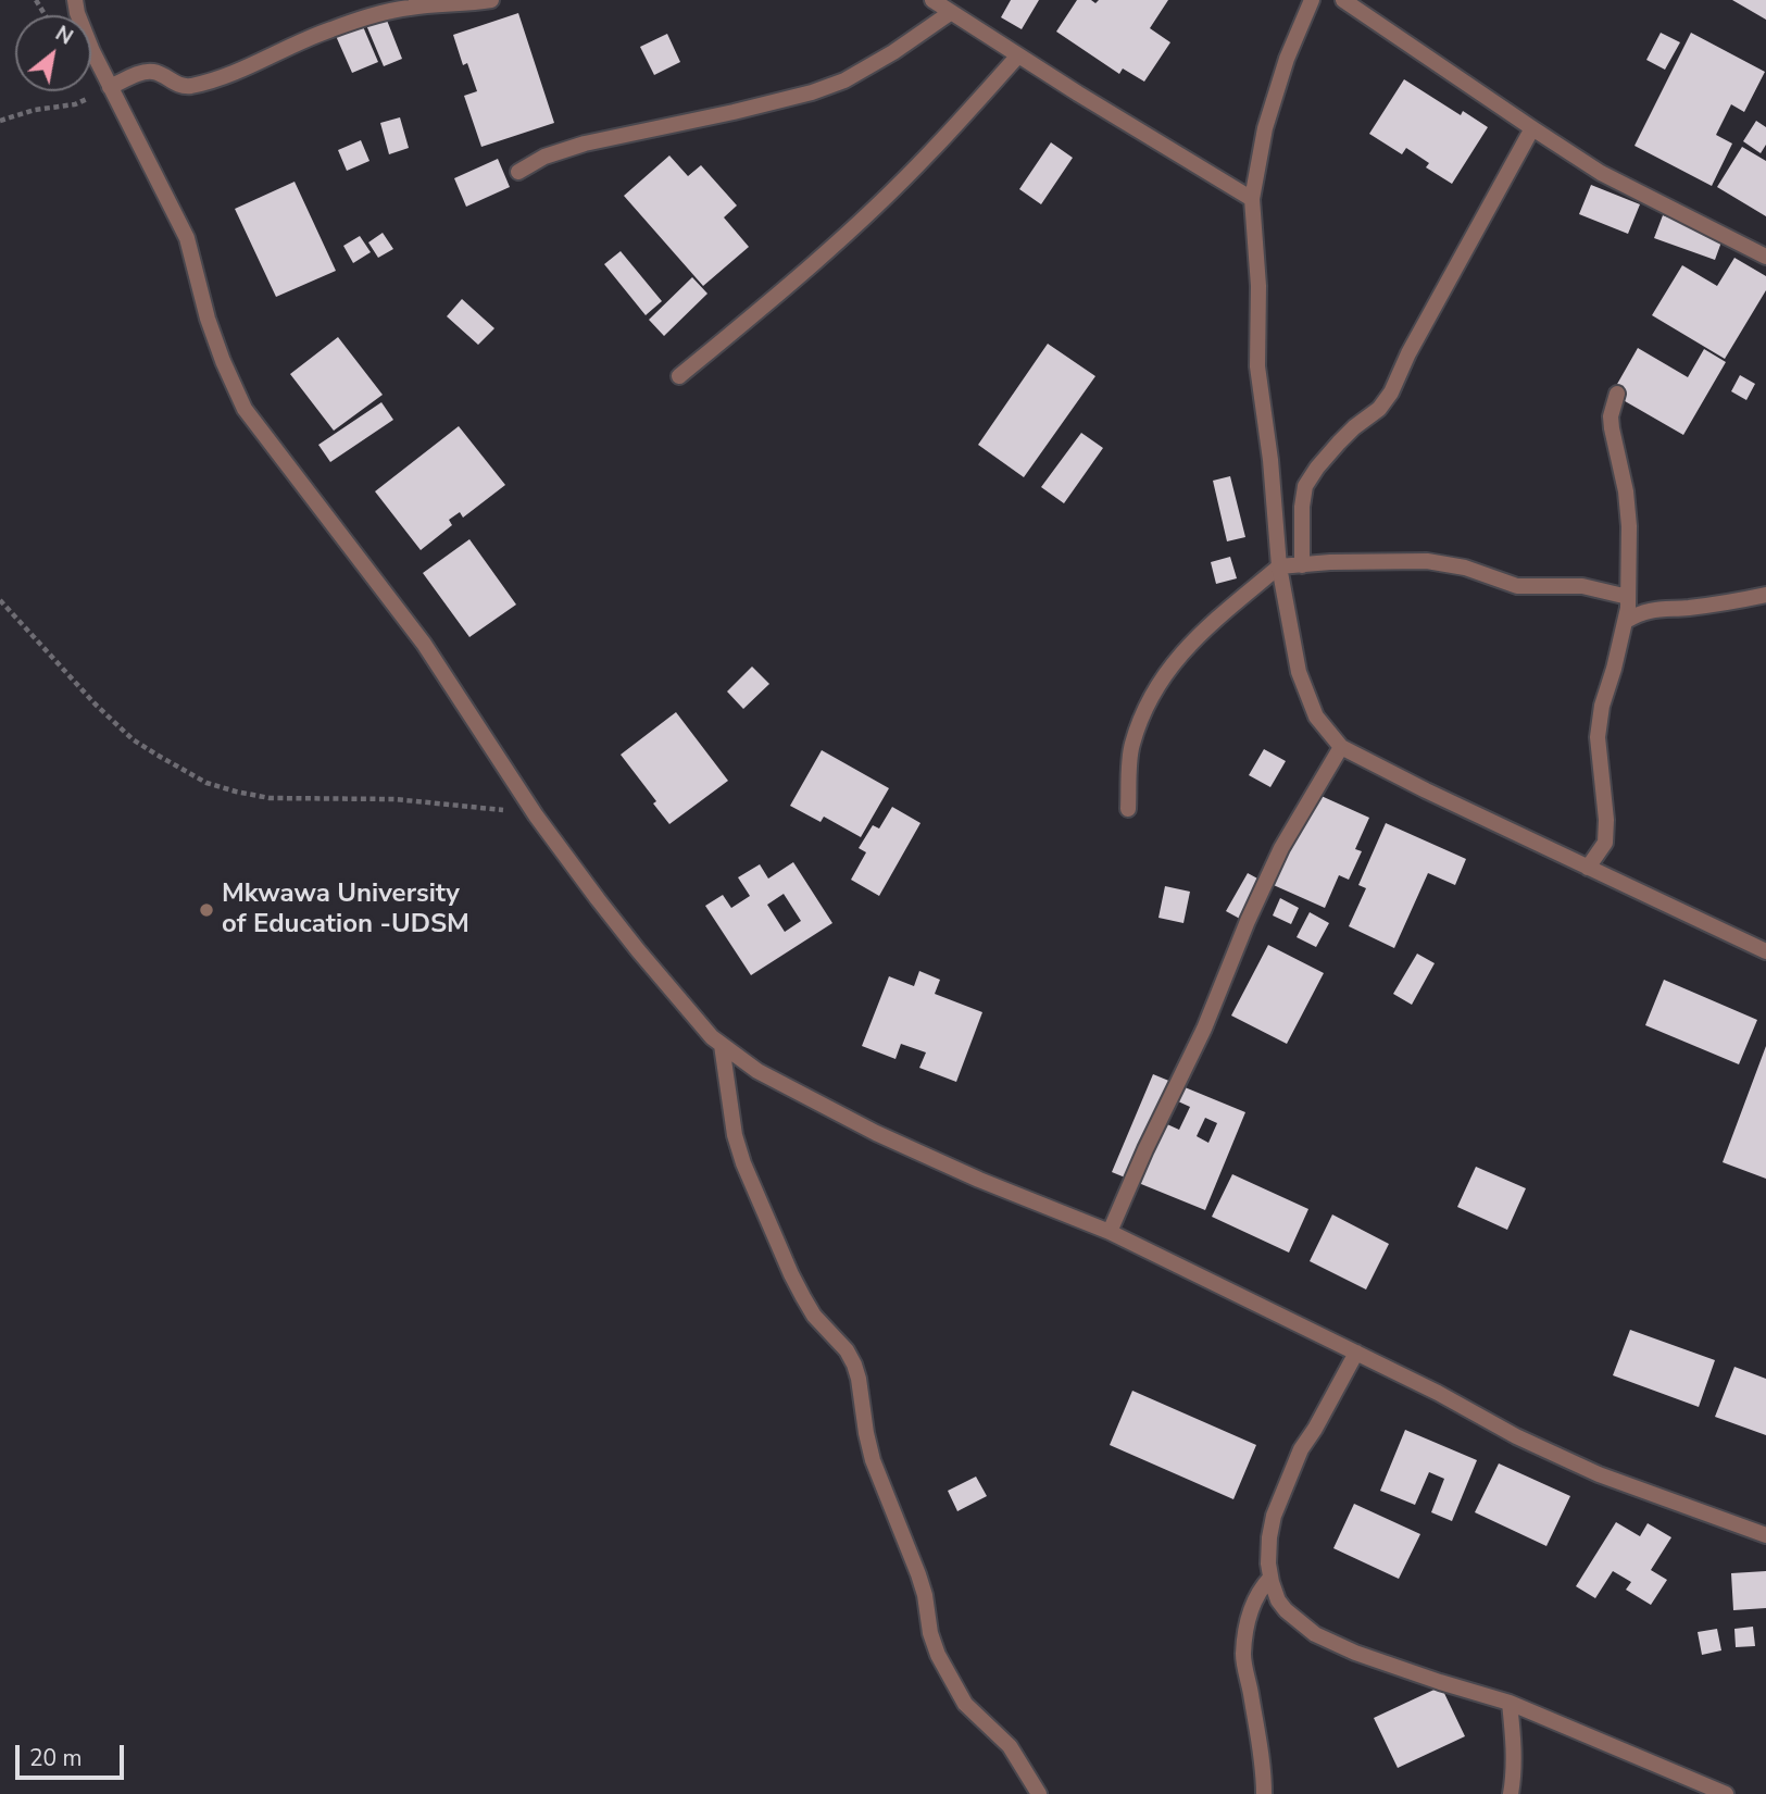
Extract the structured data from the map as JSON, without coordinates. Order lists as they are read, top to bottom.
{
  "places": ["Mkwawa University of Education -UDSM"],
  "scale_bar": "20 m",
  "north": "top right"
}
